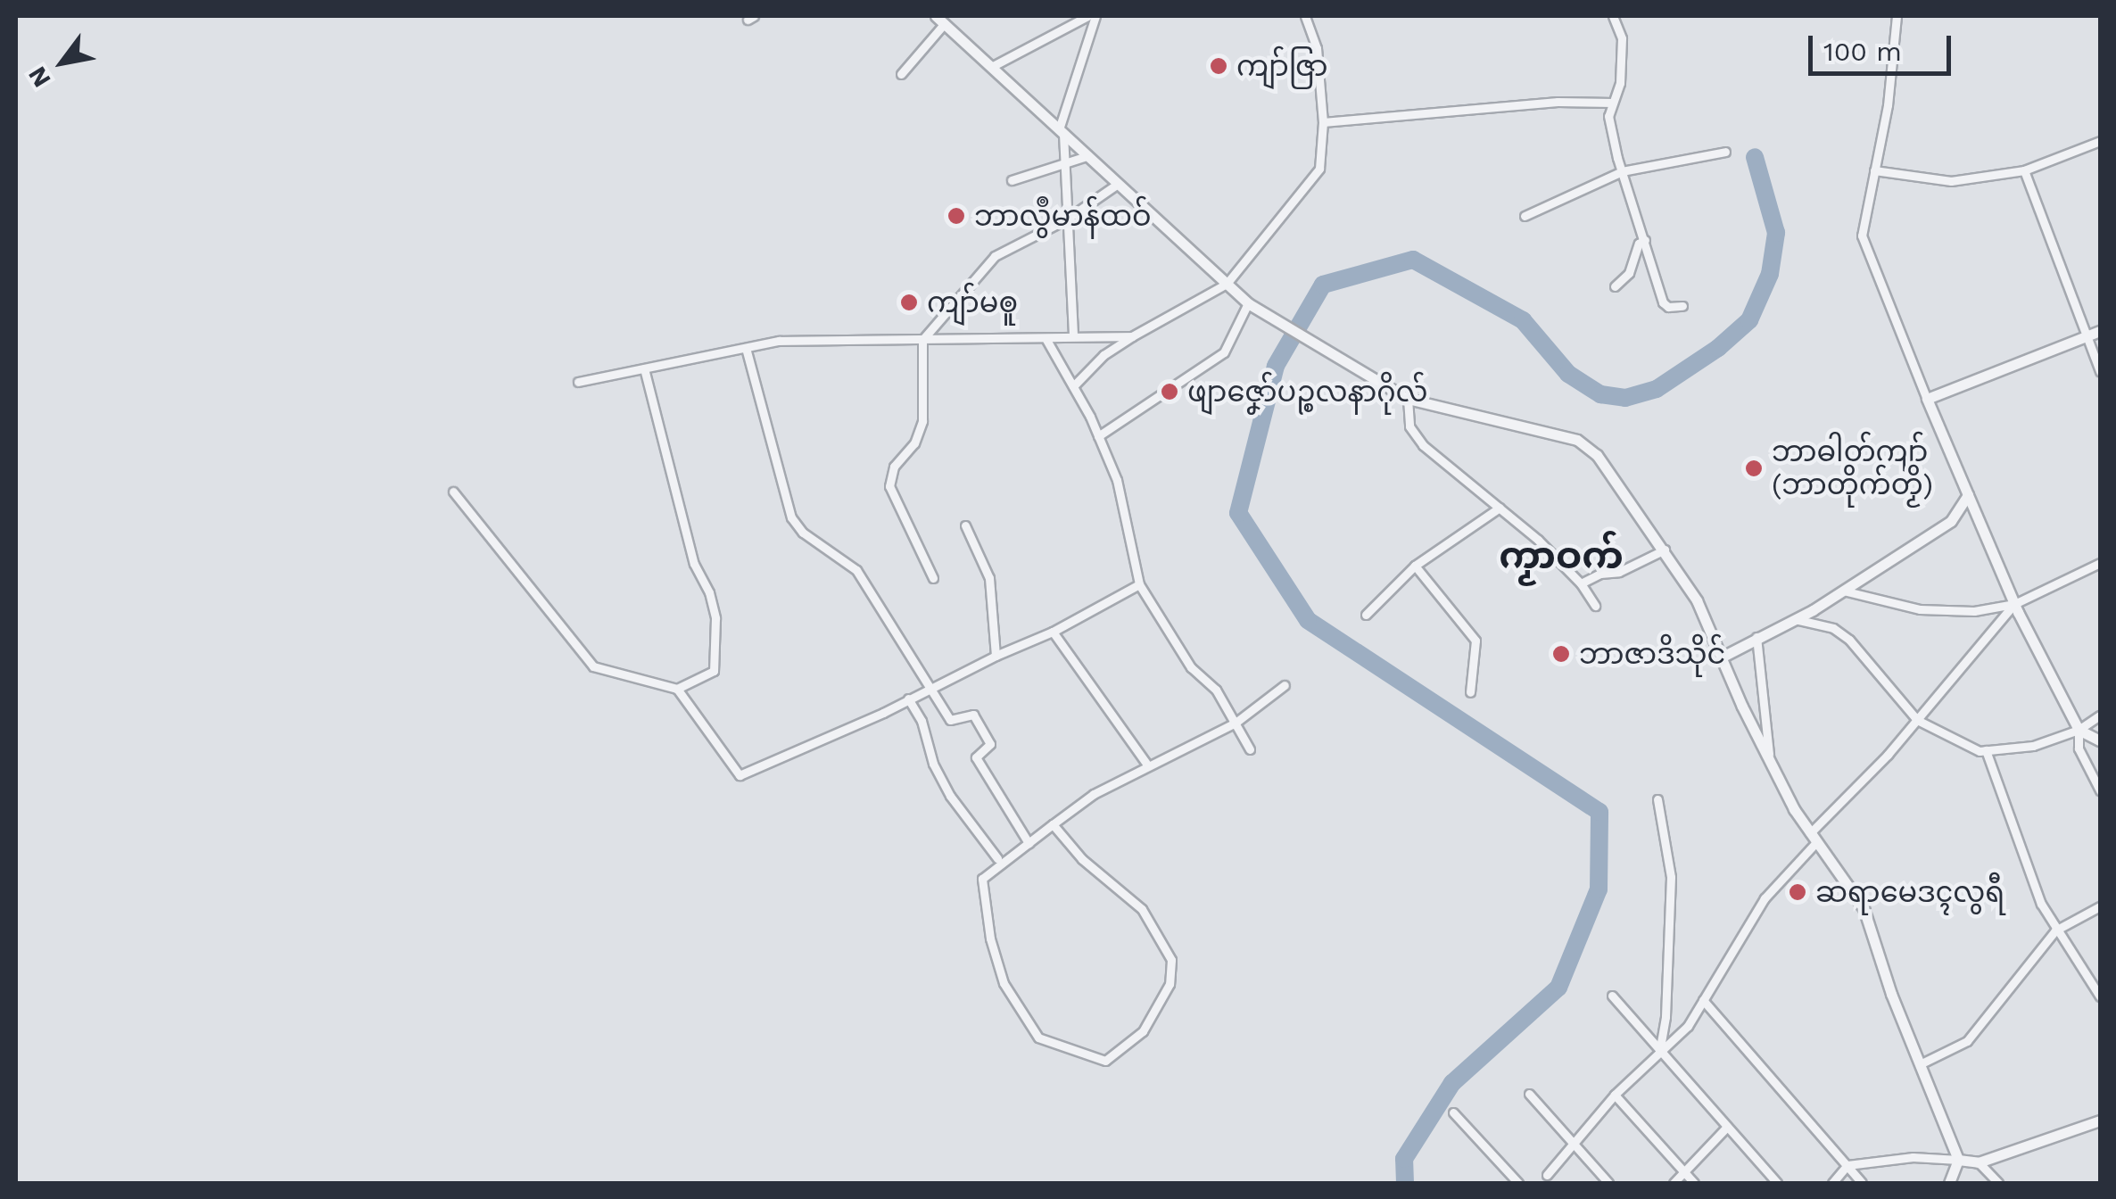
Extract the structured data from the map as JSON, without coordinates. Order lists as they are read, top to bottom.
{
  "districts": ["ကၟာဝက်"],
  "places": [
    "ကျာ်ဇြာ",
    "ဘာလွဳမာန်ထဝ်",
    "ကျာ်မၜူ",
    "ဖျာဇၞော်ပဉ္စလနာဂိုလ်",
    "ဘာဓါတ်ကျာ် (ဘာတိုက်တၟိ)",
    "ဘာဇာဒိသိုင်",
    "ဆရာမေဒၚလွရီ"
  ],
  "scale_bar": "100 m",
  "north": "bottom left"
}
